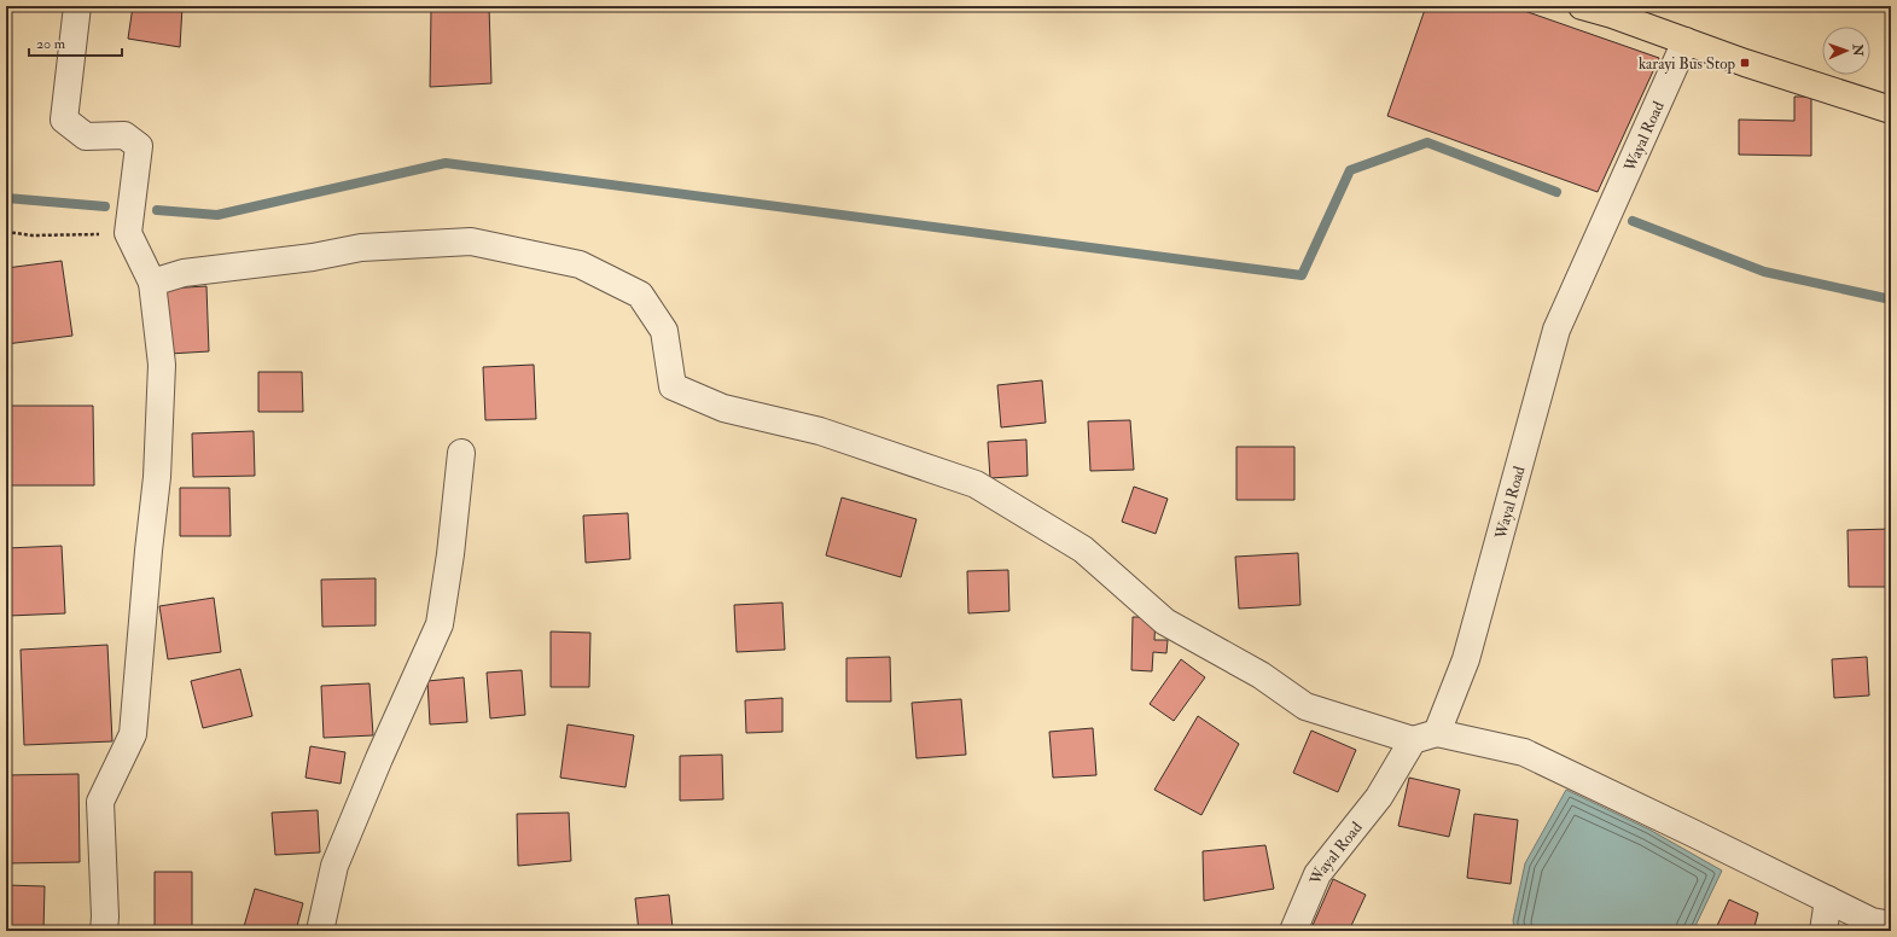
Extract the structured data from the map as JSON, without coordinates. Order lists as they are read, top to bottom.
{
  "streets": {
    "street": ["Wayal Road"]
  },
  "places": {
    "transit": ["karayi Bus Stop"]
  },
  "scale_bar": "20 m",
  "north": "right"
}
